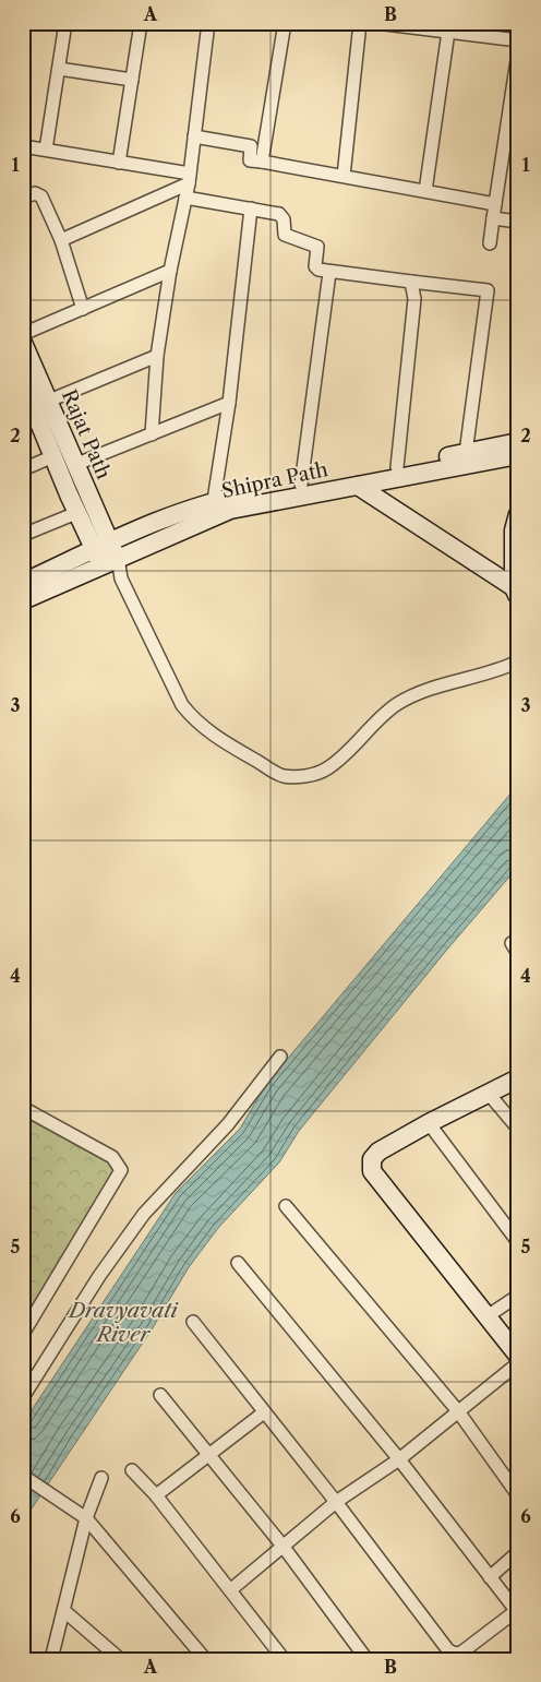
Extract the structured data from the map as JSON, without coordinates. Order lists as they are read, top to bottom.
{
  "streets": {
    "street": ["Rajat Path", "Shipra Path"]
  },
  "crossings": [
    ["Rajat Path", "Shipra Path"]
  ],
  "water": ["Dravyavati River"],
  "grid": {
    "columns": ["A", "B"],
    "rows": [
      "1",
      "2",
      "3",
      "4",
      "5",
      "6"
    ]
  }
}
